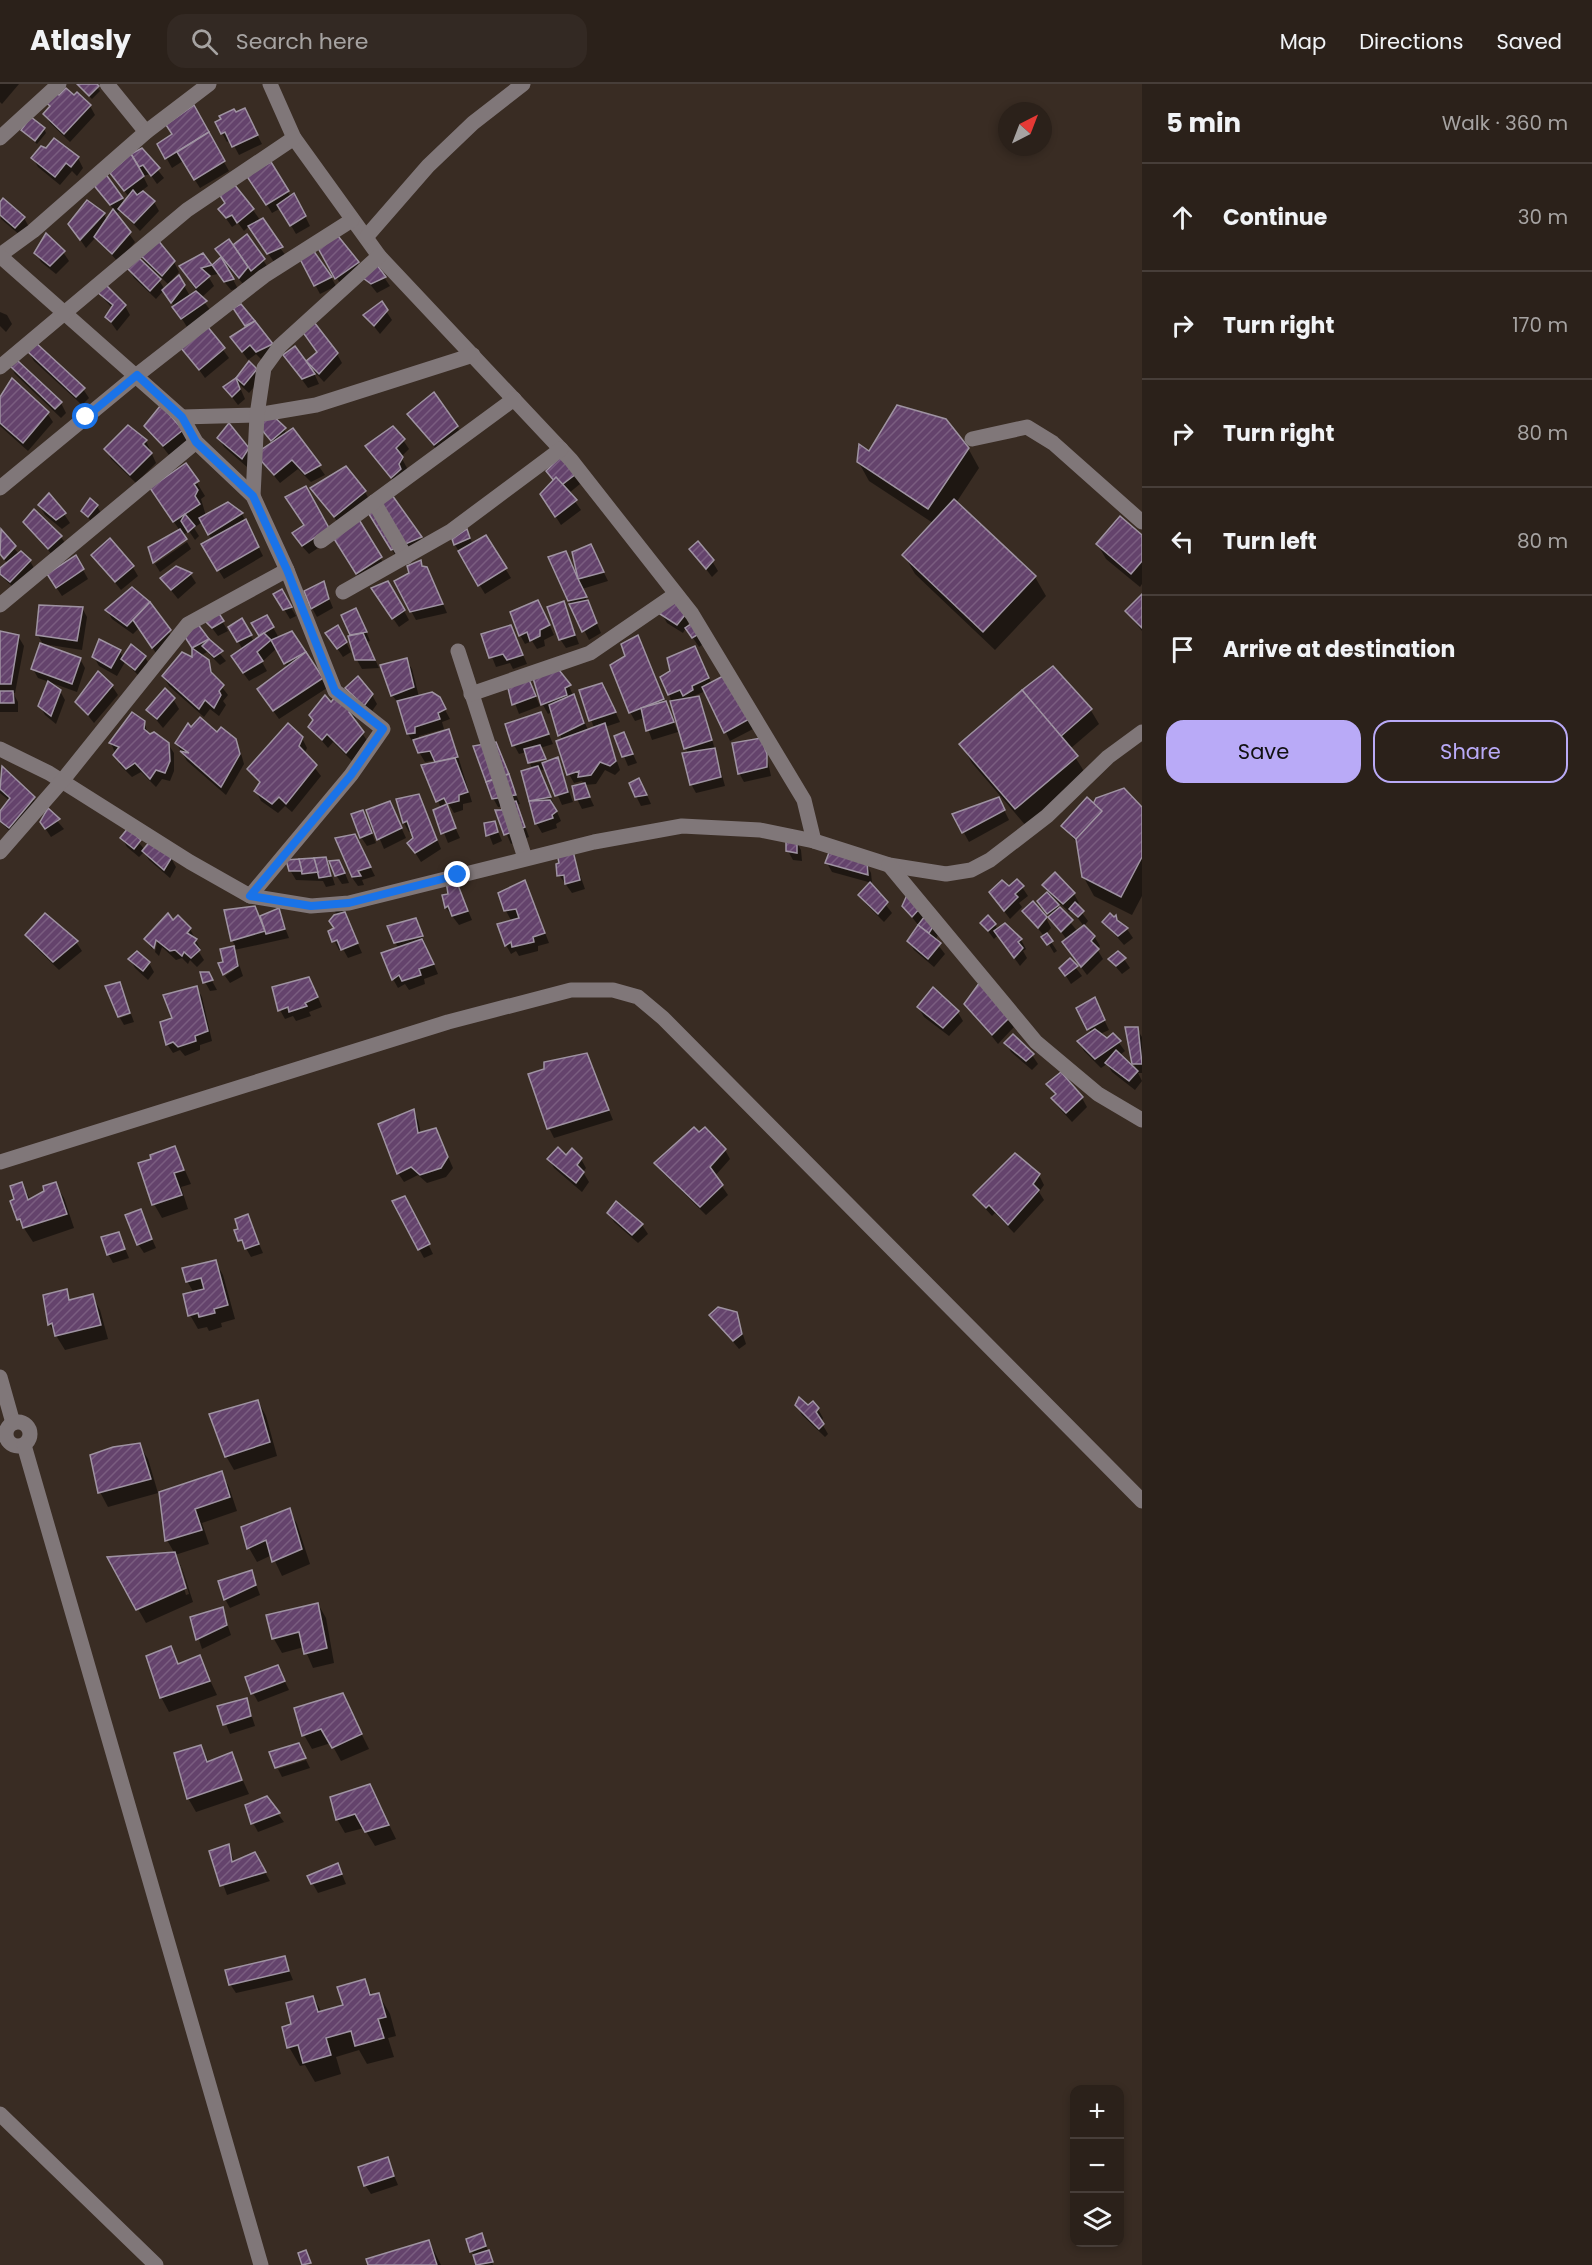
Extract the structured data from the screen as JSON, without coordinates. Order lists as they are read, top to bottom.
{
  "north": "top right",
  "page": {
    "header": "Atlasly",
    "search": "Search here",
    "nav": ["Map", "Directions", "Saved"],
    "heading": ["5 min", "Walk · 360 m"],
    "list": [
      ["Continue", "30 m"],
      ["Turn right", "170 m"],
      ["Turn right", "80 m"],
      ["Turn left", "80 m"],
      "Arrive at destination"
    ],
    "buttons": ["Save", "Share"],
    "map_buttons": ["+", "−"]
  }
}
